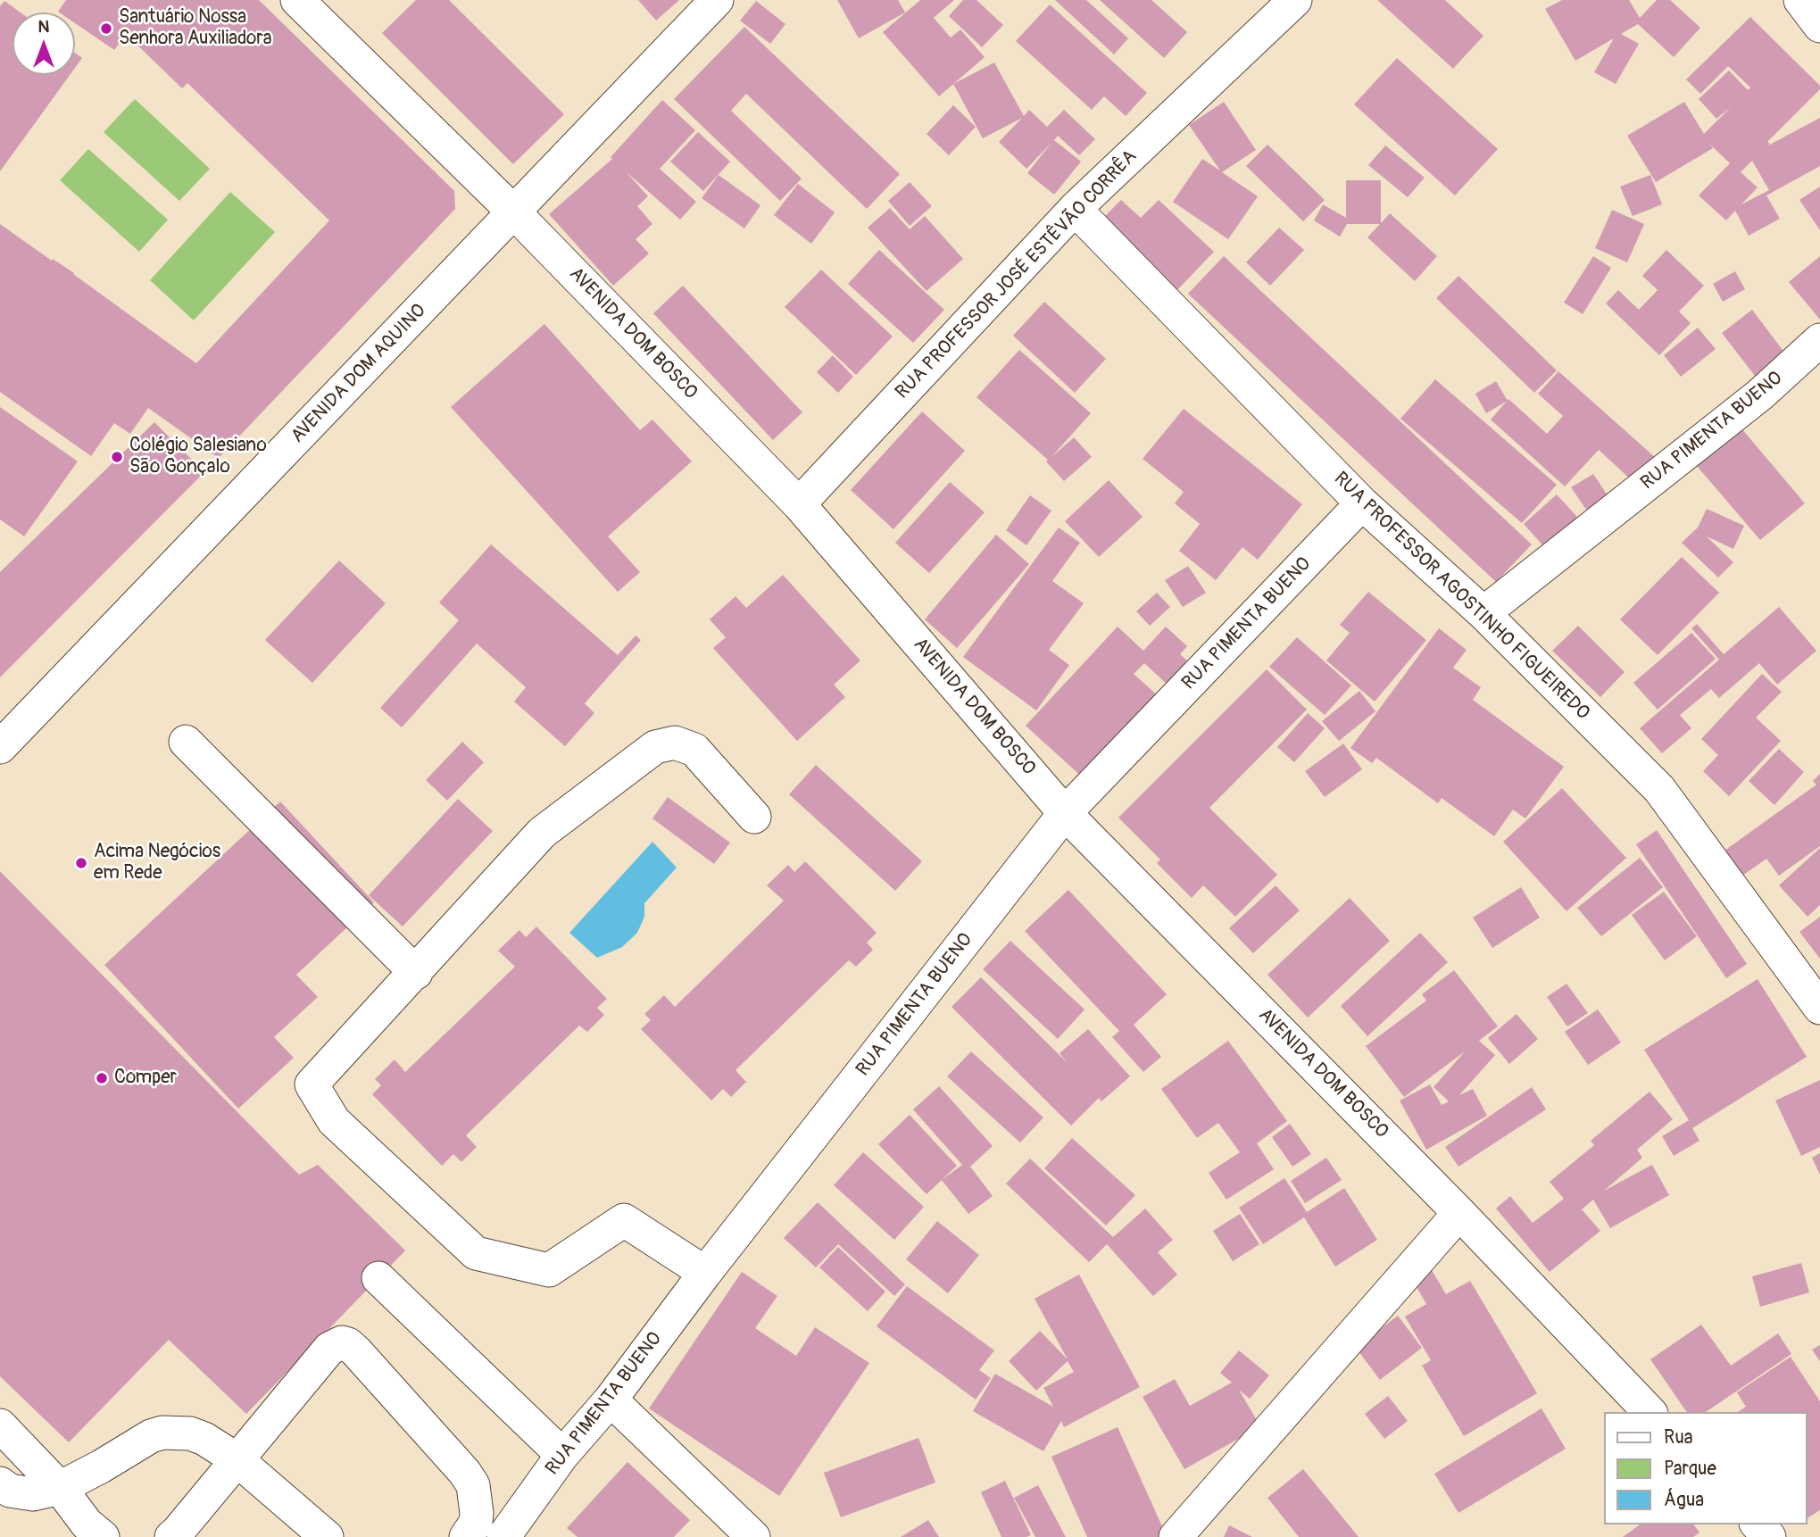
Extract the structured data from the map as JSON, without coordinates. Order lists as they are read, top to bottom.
{
  "streets": {
    "street": [
      "RUA PROFESSOR JOSÉ ESTÊVÃO CORRÊA",
      "AVENIDA DOM BOSCO",
      "AVENIDA DOM AQUINO",
      "RUA PIMENTA BUENO",
      "RUA PROFESSOR AGOSTINHO FIGUEIREDO"
    ]
  },
  "crossings": [
    ["RUA PROFESSOR JOSÉ ESTÊVÃO CORRÊA", "AVENIDA DOM BOSCO"],
    ["RUA PROFESSOR JOSÉ ESTÊVÃO CORRÊA", "RUA PROFESSOR AGOSTINHO FIGUEIREDO"],
    ["AVENIDA DOM BOSCO", "AVENIDA DOM AQUINO"],
    ["AVENIDA DOM BOSCO", "RUA PIMENTA BUENO"],
    ["RUA PIMENTA BUENO", "RUA PROFESSOR AGOSTINHO FIGUEIREDO"]
  ],
  "places": [
    "Santuário Nossa Senhora Auxiliadora",
    "Colégio Salesiano São Gonçalo",
    "Acima Negócios em Rede",
    "Comper"
  ],
  "legend": ["Rua", "Parque", "Água"],
  "north": "top"
}
